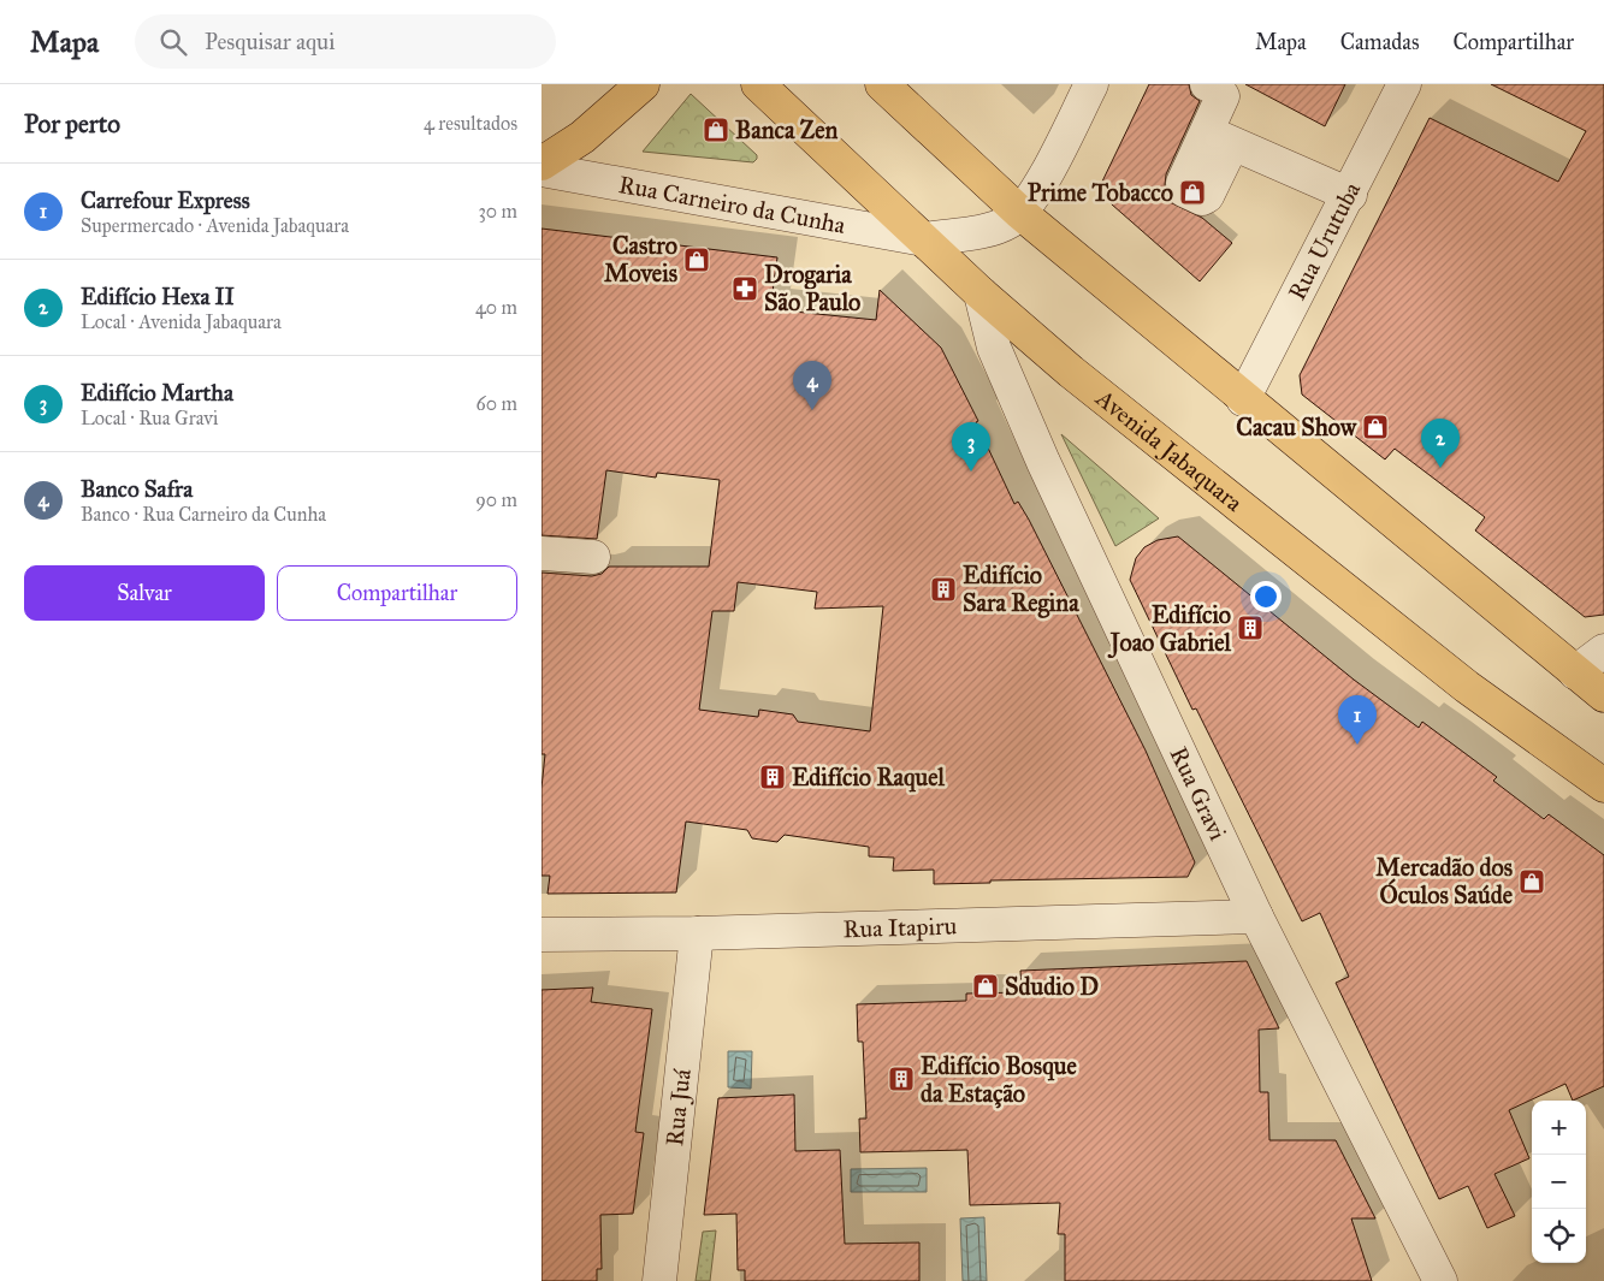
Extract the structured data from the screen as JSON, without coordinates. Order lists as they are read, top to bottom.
{
  "streets": {
    "main road": ["Avenida Jabaquara"],
    "street": [
      "Rua Carneiro da Cunha",
      "Rua Urutuba",
      "Rua Gravi",
      "Rua Itapiru",
      "Rua Juá"
    ]
  },
  "crossings": [
    ["Rua Carneiro da Cunha", "Avenida Jabaquara"],
    ["Avenida Jabaquara", "Rua Gravi"],
    ["Rua Gravi", "Rua Itapiru"],
    ["Rua Itapiru", "Rua Juá"]
  ],
  "places": {
    "shop": [
      "Banca Zen",
      "Prime Tobacco",
      "Castro Moveis",
      "Cacau Show",
      "Mercadão dos Óculos Saúde",
      "Sdudio D"
    ],
    "pharmacy": ["Drogaria São Paulo"],
    "building": [
      "Edifício Sara Regina",
      "Edifício Joao Gabriel",
      "Edifício Raquel",
      "Edifício Bosque da Estação"
    ]
  },
  "page": {
    "header": "Mapa",
    "search": "Pesquisar aqui",
    "nav": ["Mapa", "Camadas", "Compartilhar"],
    "heading": ["Por perto", "4 resultados"],
    "list": [
      {
        "mark": "1",
        "name": "Carrefour Express",
        "note": "Supermercado · Avenida Jabaquara",
        "value": "30 m"
      },
      {
        "mark": "2",
        "name": "Edifício Hexa II",
        "note": "Local · Avenida Jabaquara",
        "value": "40 m"
      },
      {
        "mark": "3",
        "name": "Edifício Martha",
        "note": "Local · Rua Gravi",
        "value": "60 m"
      },
      {
        "mark": "4",
        "name": "Banco Safra",
        "note": "Banco · Rua Carneiro da Cunha",
        "value": "90 m"
      }
    ],
    "pins": [
      "4",
      "2",
      "3",
      "1"
    ],
    "buttons": ["Salvar", "Compartilhar"],
    "map_buttons": ["+", "−"]
  }
}
